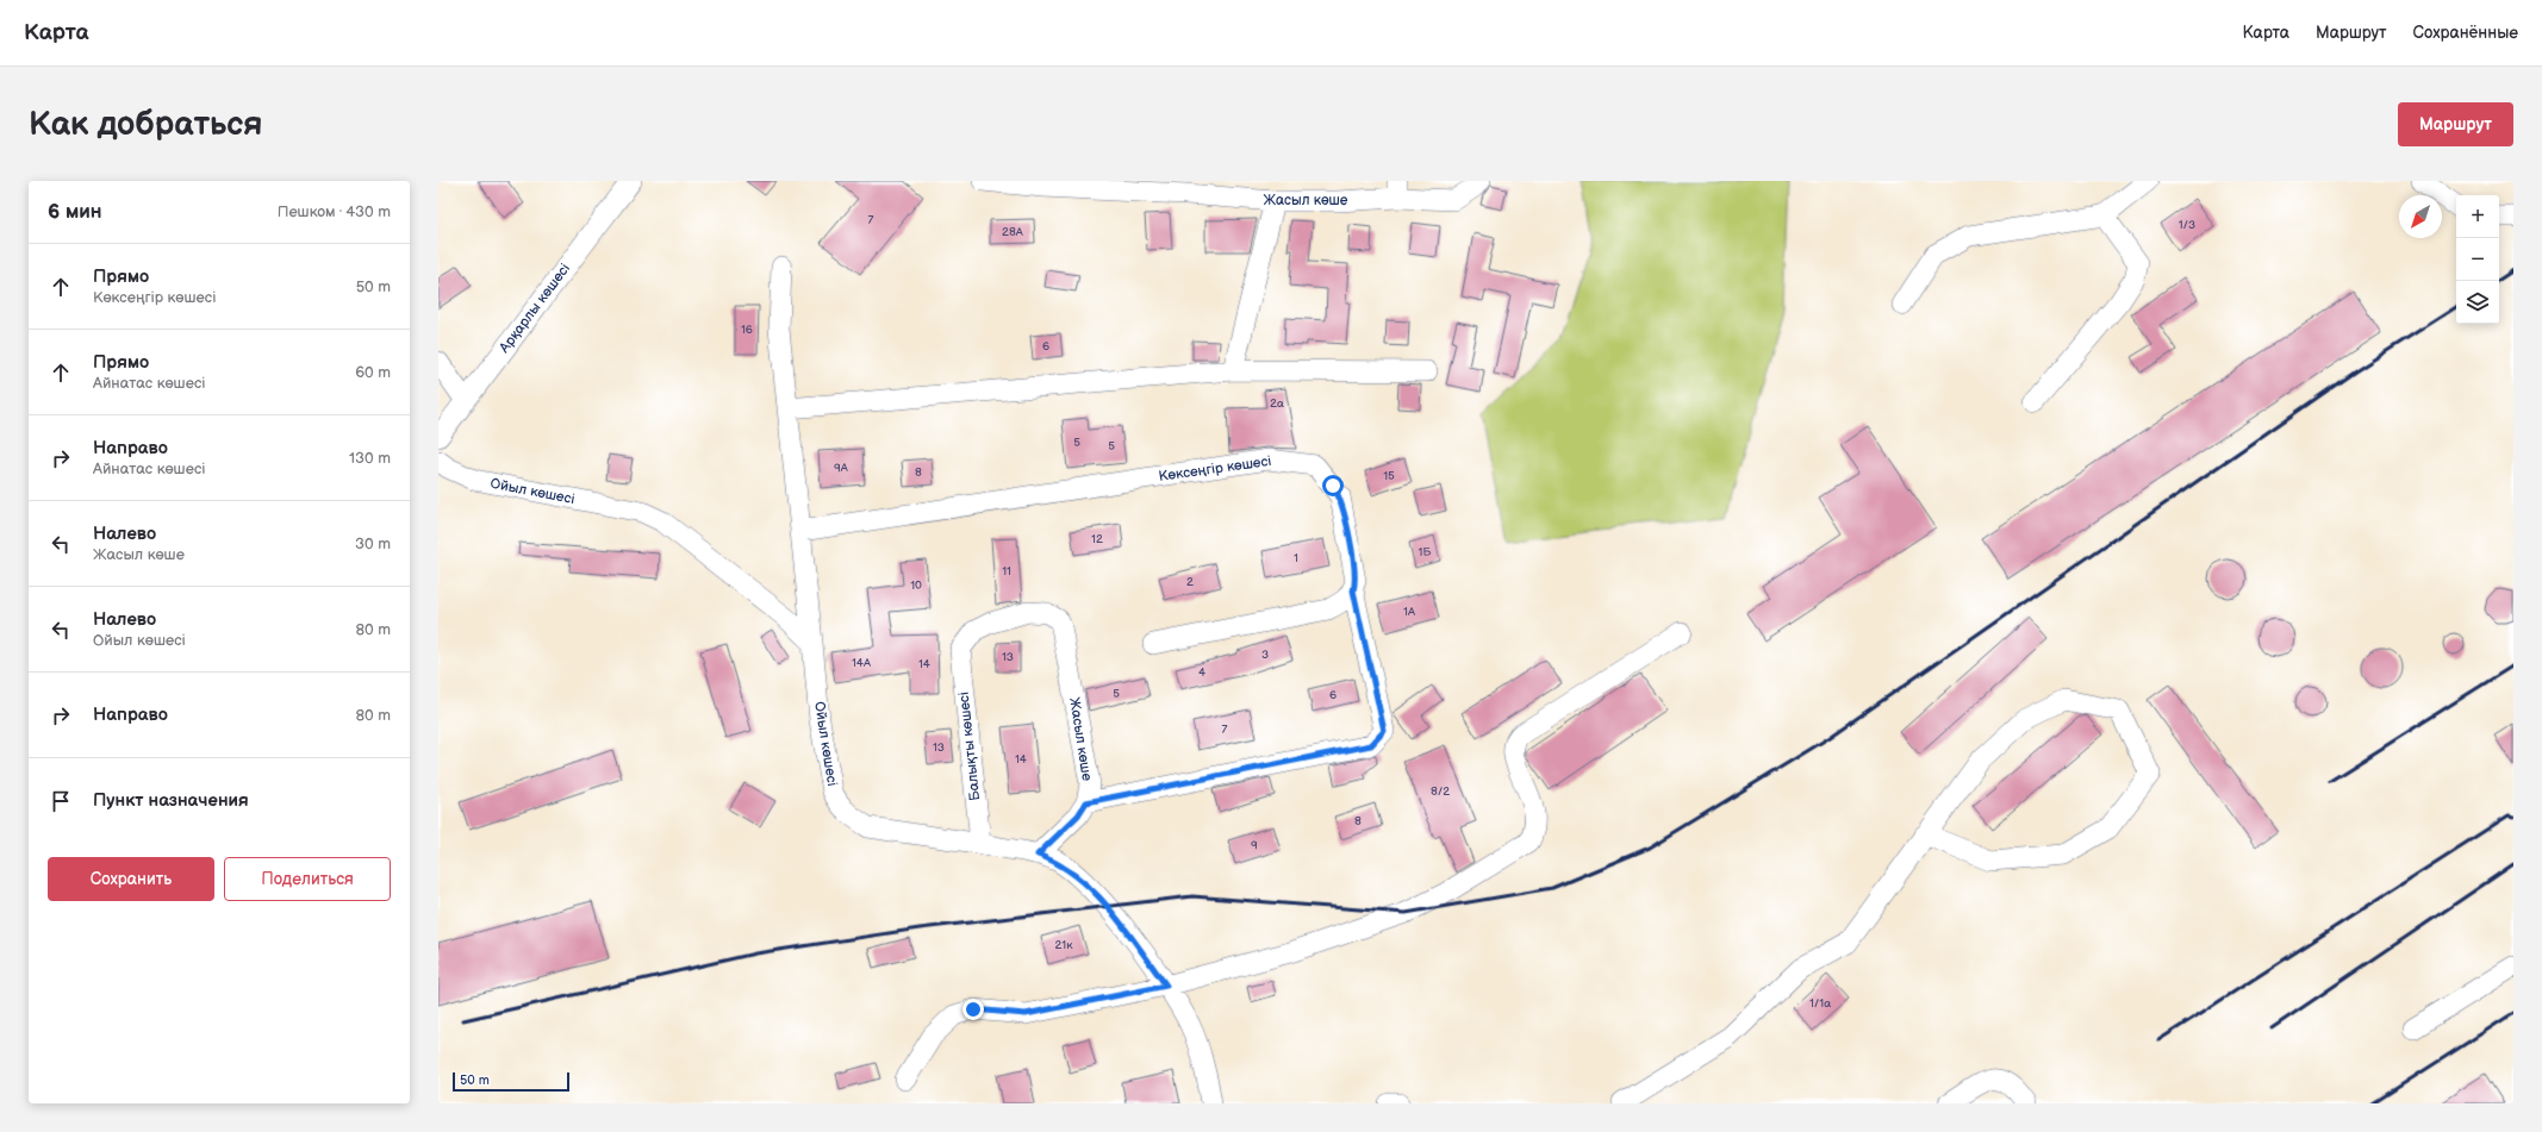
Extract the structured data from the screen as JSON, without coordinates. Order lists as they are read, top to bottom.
{
  "streets": {
    "street": [
      "Жасыл көше",
      "Арқарлы көшесі",
      "Көксеңгір көшесі",
      "Ойыл көшесі",
      "Балықты көшесі"
    ]
  },
  "crossings": [
    ["Жасыл көше", "Көксеңгір көшесі"],
    ["Жасыл көше", "Ойыл көшесі"],
    ["Жасыл көше", "Балықты көшесі"],
    ["Ойыл көшесі", "Балықты көшесі"]
  ],
  "house_numbers": [
    "7",
    "1/3",
    "28А",
    "16",
    "6",
    "2а",
    "5",
    "5",
    "9А",
    "8",
    "15",
    "12",
    "1Б",
    "1",
    "11",
    "2",
    "10",
    "1А",
    "3",
    "13",
    "14А",
    "14",
    "4",
    "5",
    "6",
    "7",
    "13",
    "14",
    "8/2",
    "8",
    "9",
    "21к",
    "1/1а"
  ],
  "scale_bar": "50 m",
  "north": "bottom left",
  "page": {
    "header": "Карта",
    "nav": ["Карта", "Маршрут", "Сохранённые"],
    "buttons": [
      "Маршрут",
      ["Сохранить", "Поделиться"]
    ],
    "title": "Как добраться",
    "heading": ["6 мин", "Пешком · 430 m"],
    "map_buttons": ["+", "−"],
    "list": [
      ["Прямо", "Көксеңгір көшесі", "50 m"],
      ["Прямо", "Айнатас көшесі", "60 m"],
      ["Направо", "Айнатас көшесі", "130 m"],
      ["Налево", "Жасыл көше", "30 m"],
      ["Налево", "Ойыл көшесі", "80 m"],
      ["Направо", "80 m"],
      "Пункт назначения"
    ],
    "scale": "50 m"
  }
}
